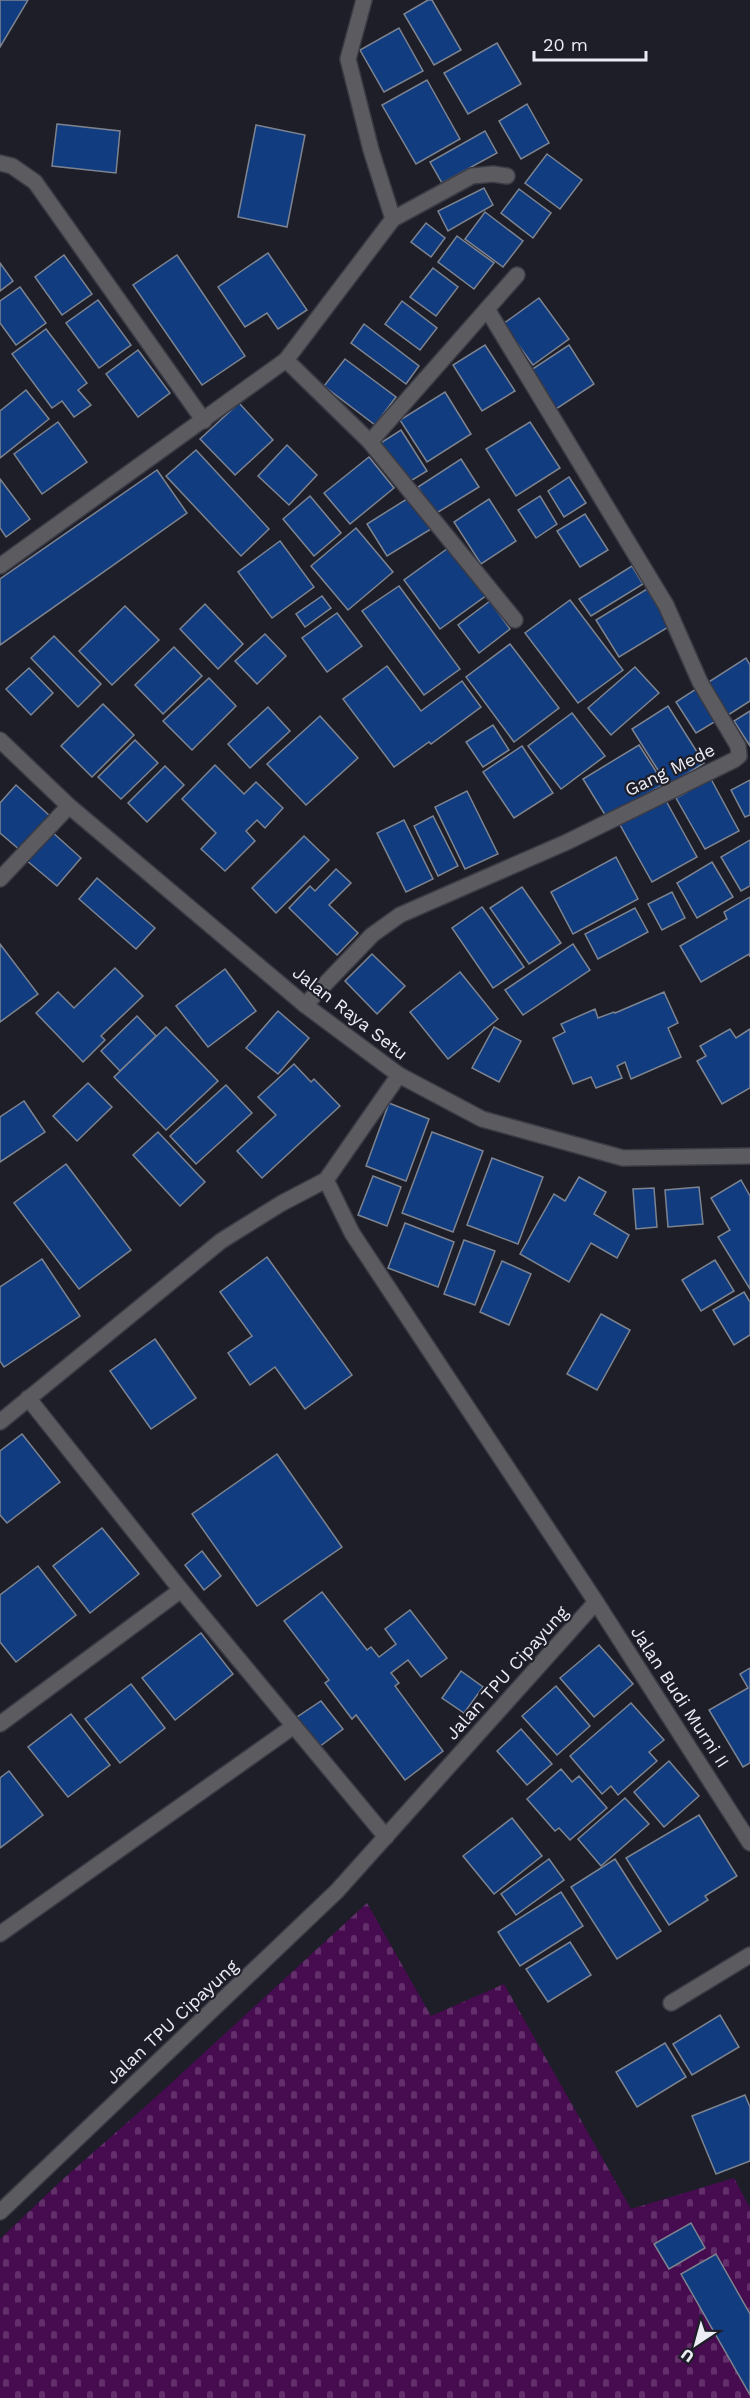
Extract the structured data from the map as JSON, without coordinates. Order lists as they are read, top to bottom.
{
  "streets": {
    "street": [
      "Gang Mede",
      "Jalan Raya Setu",
      "Jalan TPU Cipayung",
      "Jalan Budi Murni II"
    ]
  },
  "crossings": [
    ["Gang Mede", "Jalan Raya Setu"],
    ["Jalan TPU Cipayung", "Jalan Budi Murni II"]
  ],
  "scale_bar": "20 m",
  "north": "bottom left"
}
